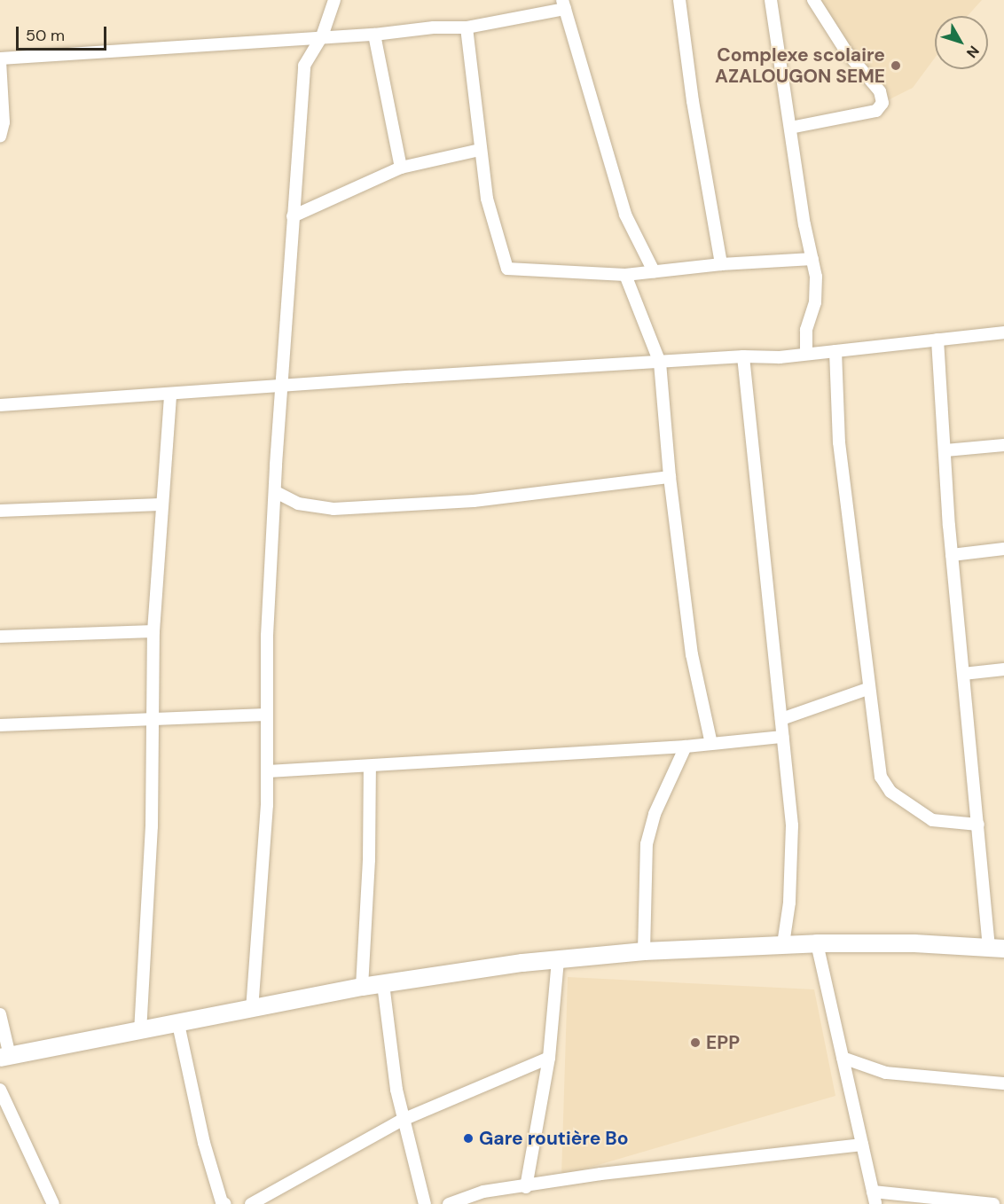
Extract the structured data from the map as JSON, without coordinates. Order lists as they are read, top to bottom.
{
  "places": ["Complexe scolaire AZALOUGON SEME", "EPP", "Gare routière Bo"],
  "scale_bar": "50 m",
  "north": "bottom right"
}
